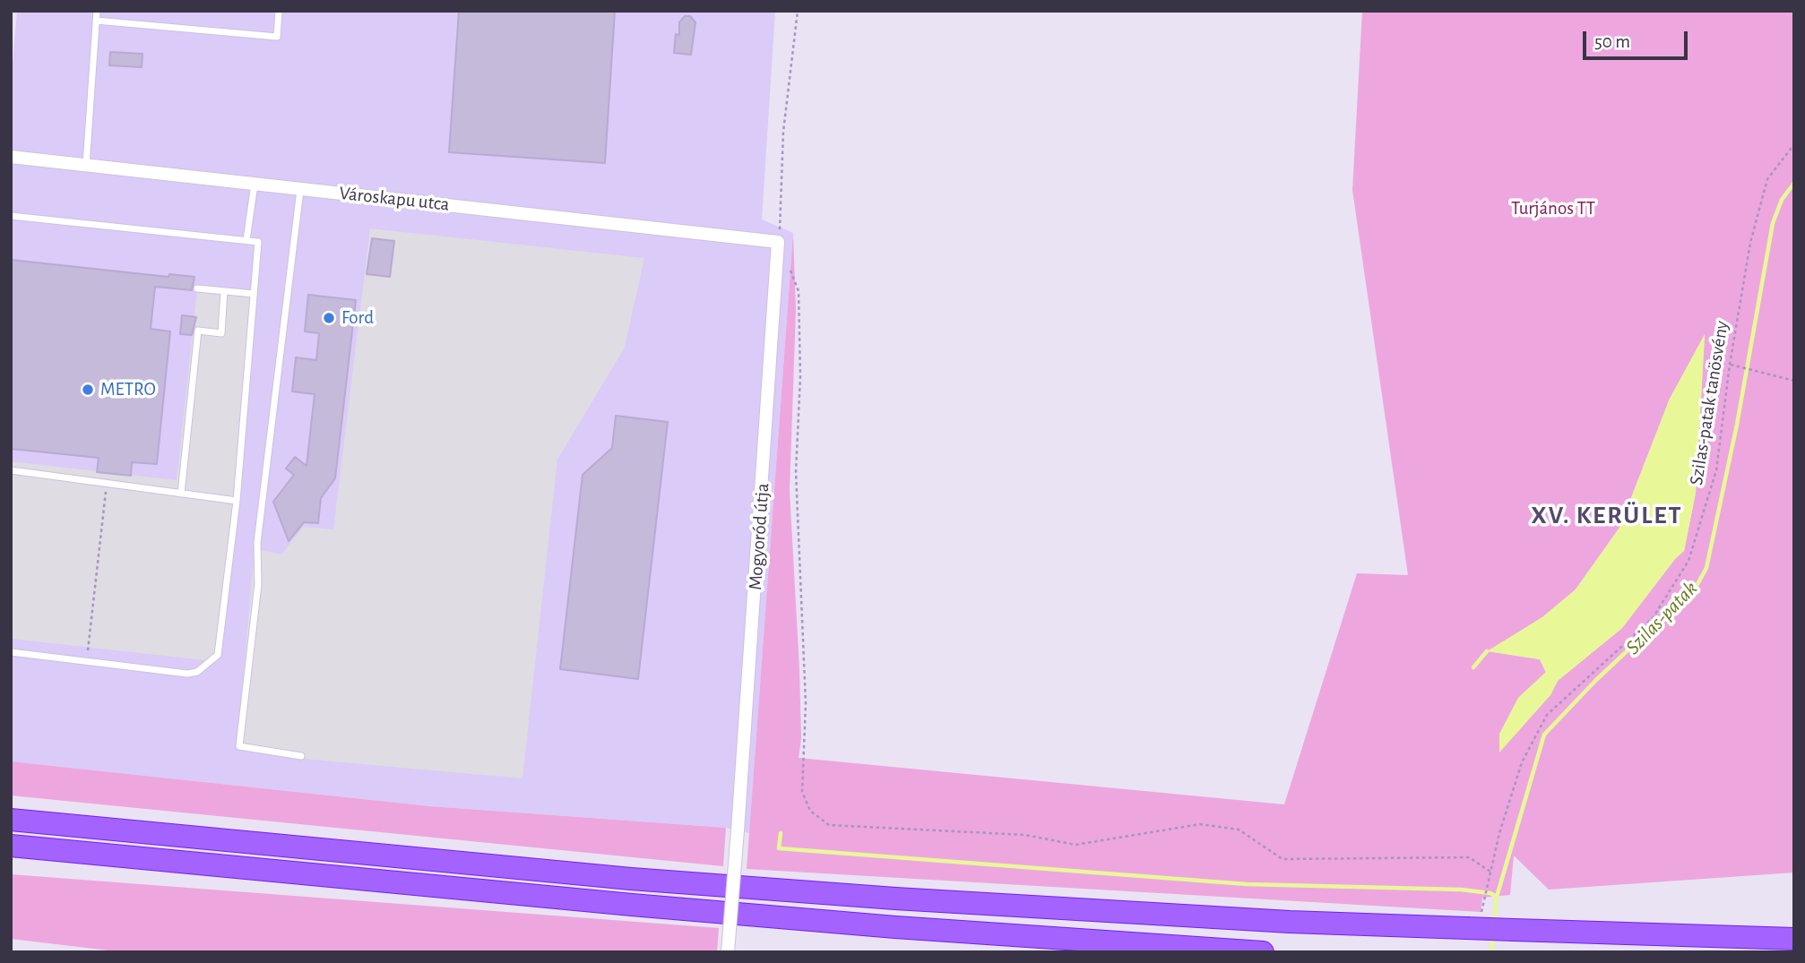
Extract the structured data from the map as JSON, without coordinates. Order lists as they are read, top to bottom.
{
  "streets": {
    "street": ["Városkapu utca", "Mogyoród útja"],
    "path": ["Szilas-patak tanösvény"]
  },
  "crossings": [
    ["Városkapu utca", "Mogyoród útja"]
  ],
  "districts": ["XV. KERÜLET"],
  "water": ["Szilas-patak"],
  "parks": ["Turjános TT"],
  "places": ["Ford", "METRO"],
  "scale_bar": "50 m"
}
